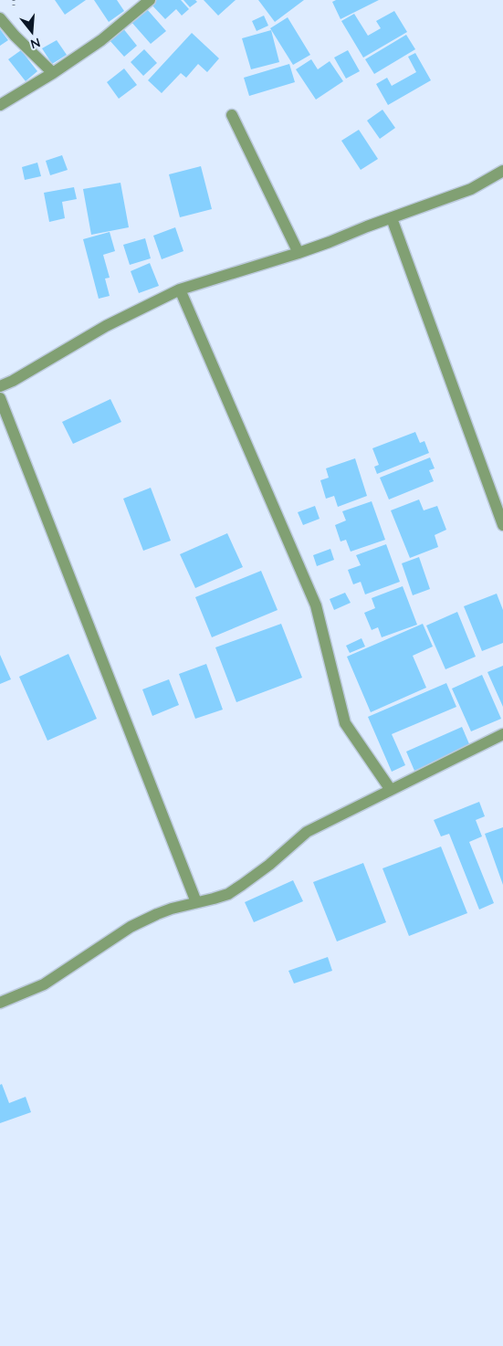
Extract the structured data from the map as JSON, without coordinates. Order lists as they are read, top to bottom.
{
  "north": "bottom"
}
